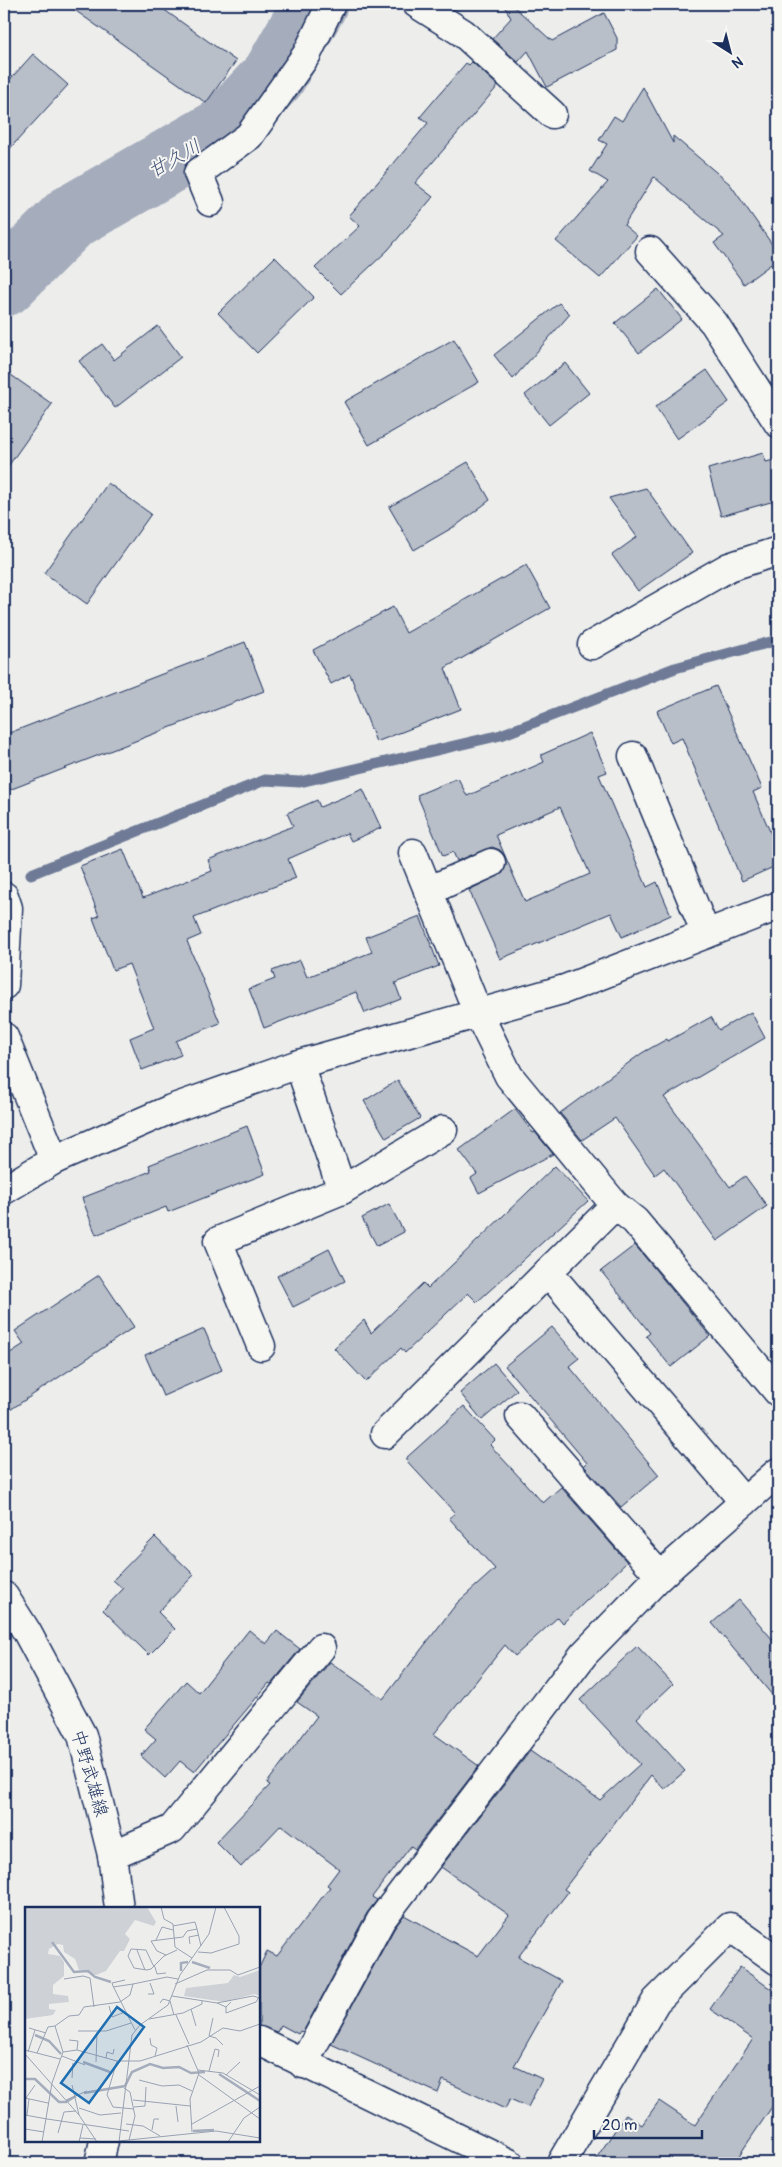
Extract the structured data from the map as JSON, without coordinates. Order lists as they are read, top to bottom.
{
  "streets": {
    "street": ["中野武雄線"]
  },
  "water": ["甘久川"],
  "scale_bar": "20 m",
  "north": "bottom right"
}
